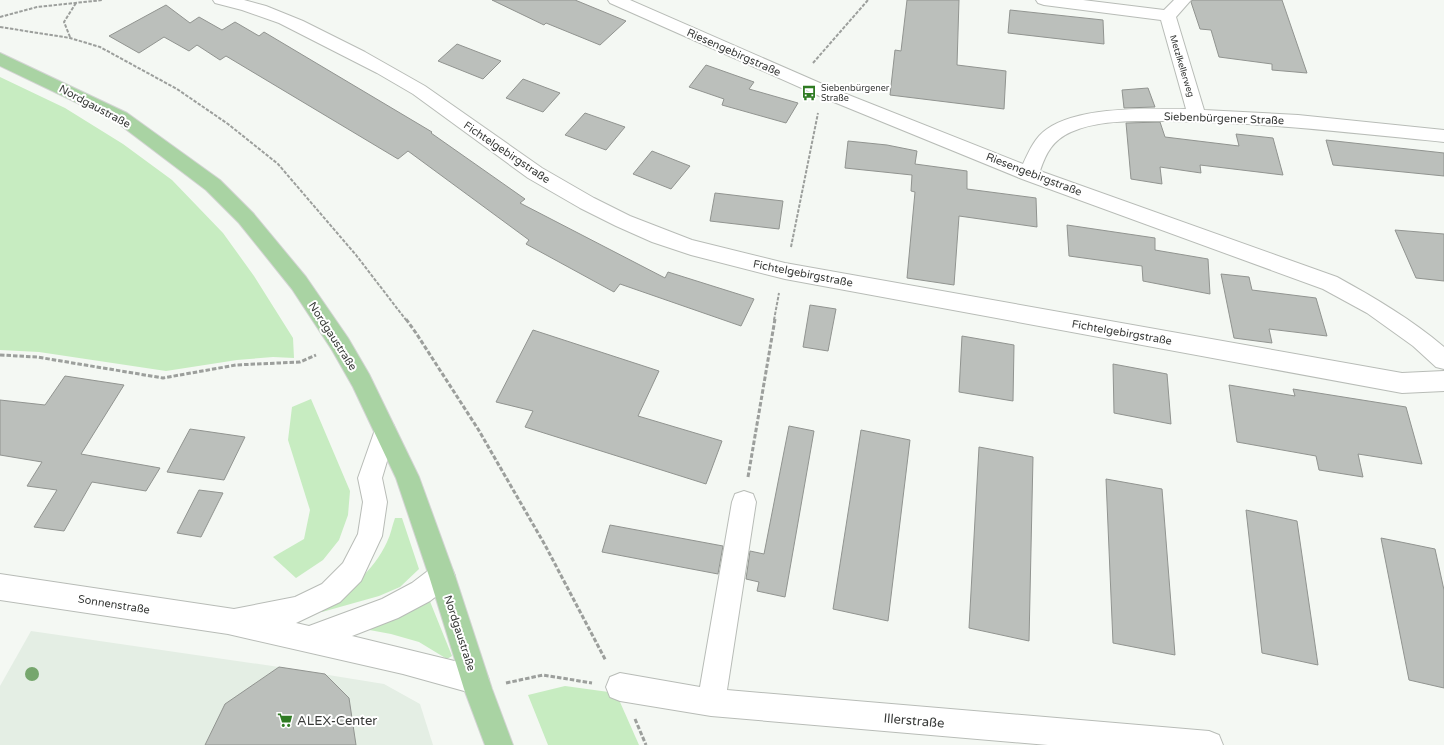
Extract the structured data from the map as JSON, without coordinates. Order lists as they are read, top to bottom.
{
  "streets": {
    "main road": ["Nordgaustraße"],
    "street": [
      "Riesengebirgstraße",
      "Metzlkellerweg",
      "Siebenbürgener Straße",
      "Fichtelgebirgstraße",
      "Sonnenstraße",
      "Illerstraße"
    ]
  },
  "crossings": [
    ["Riesengebirgstraße", "Siebenbürgener Straße"],
    ["Metzlkellerweg", "Siebenbürgener Straße"],
    ["Nordgaustraße", "Sonnenstraße"]
  ],
  "places": {
    "bus stop": ["Siebenbürgener Straße"],
    "supermarket": ["ALEX-Center"]
  }
}
